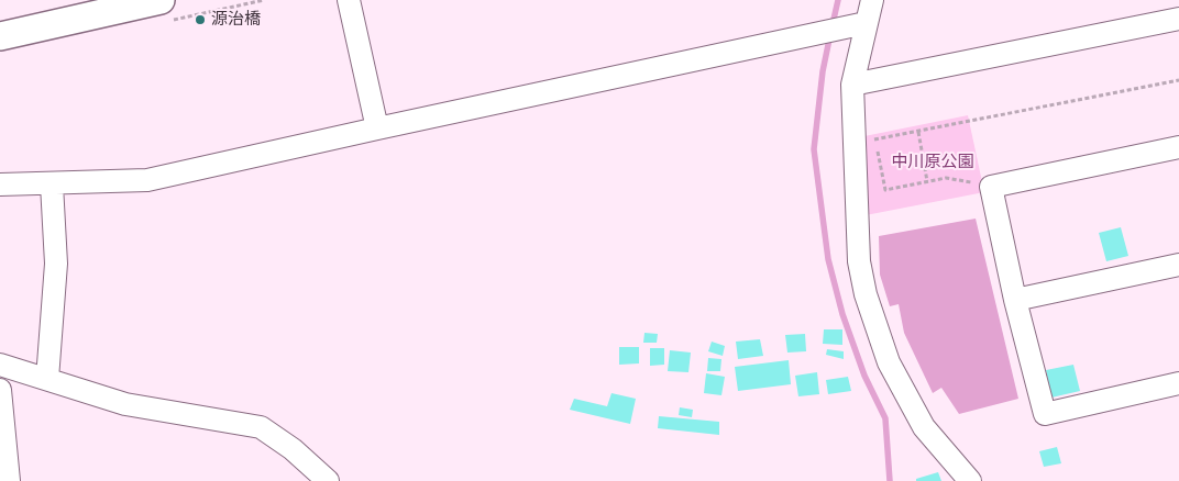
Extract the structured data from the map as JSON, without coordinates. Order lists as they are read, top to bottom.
{
  "parks": ["中川原公園"],
  "places": ["源治橋"]
}
